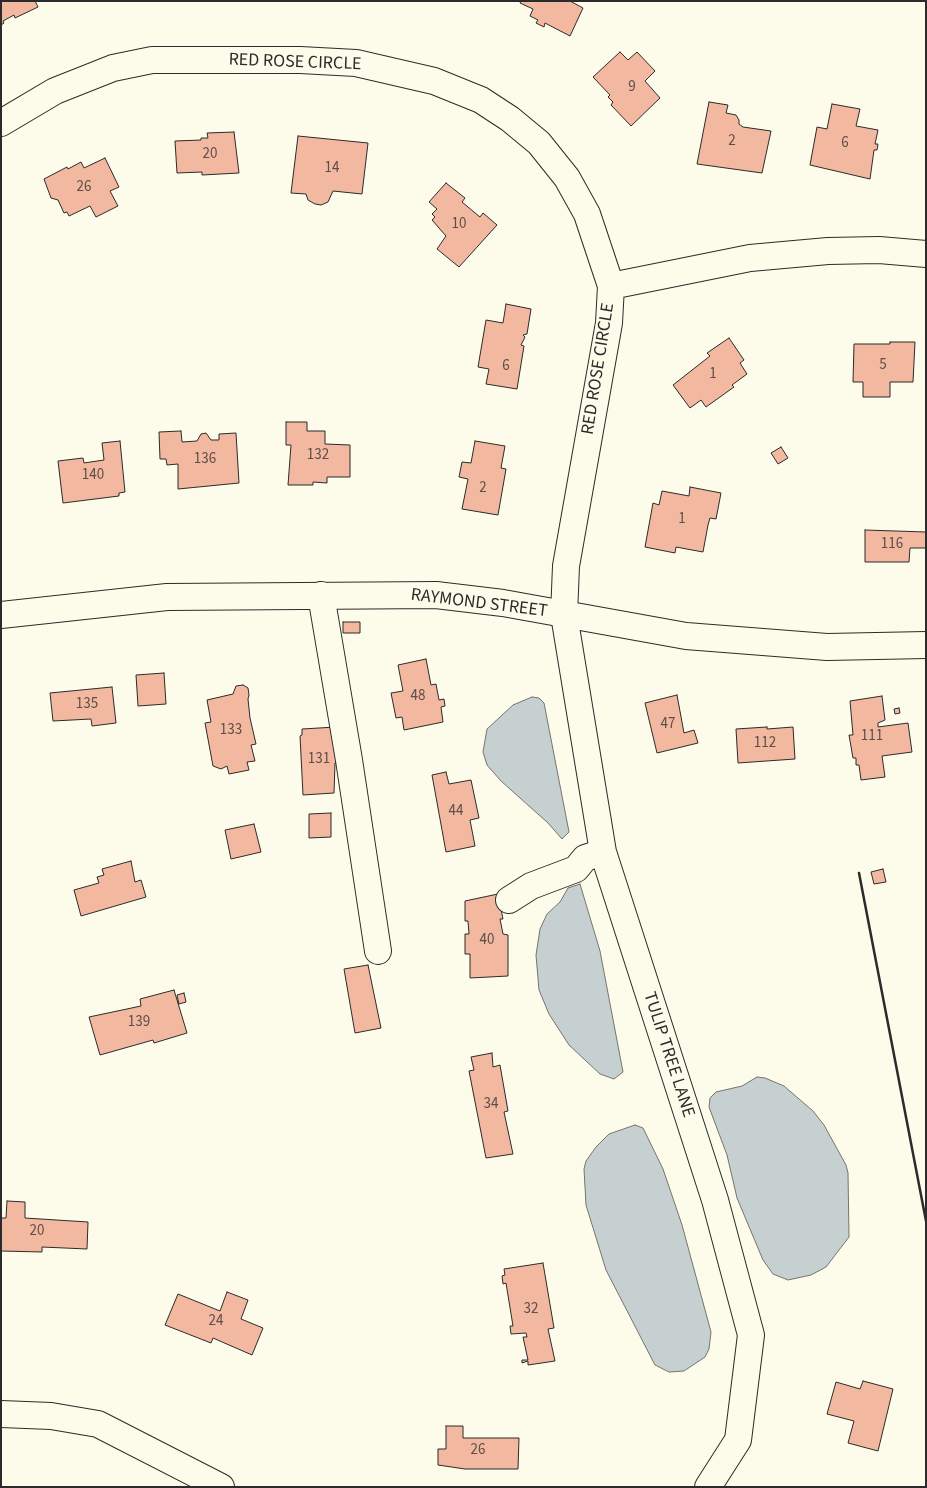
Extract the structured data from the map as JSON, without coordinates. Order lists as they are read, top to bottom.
{
  "streets": {
    "street": ["RED ROSE CIRCLE", "RAYMOND STREET", "TULIP TREE LANE"]
  },
  "crossings": [
    ["RED ROSE CIRCLE", "RAYMOND STREET"],
    ["RED ROSE CIRCLE", "TULIP TREE LANE"],
    ["RAYMOND STREET", "TULIP TREE LANE"]
  ],
  "house_numbers": [
    "9",
    "2",
    "6",
    "20",
    "14",
    "26",
    "10",
    "5",
    "6",
    "1",
    "132",
    "136",
    "140",
    "2",
    "1",
    "116",
    "48",
    "135",
    "47",
    "133",
    "111",
    "112",
    "131",
    "44",
    "40",
    "139",
    "34",
    "20",
    "32",
    "24",
    "26"
  ]
}
